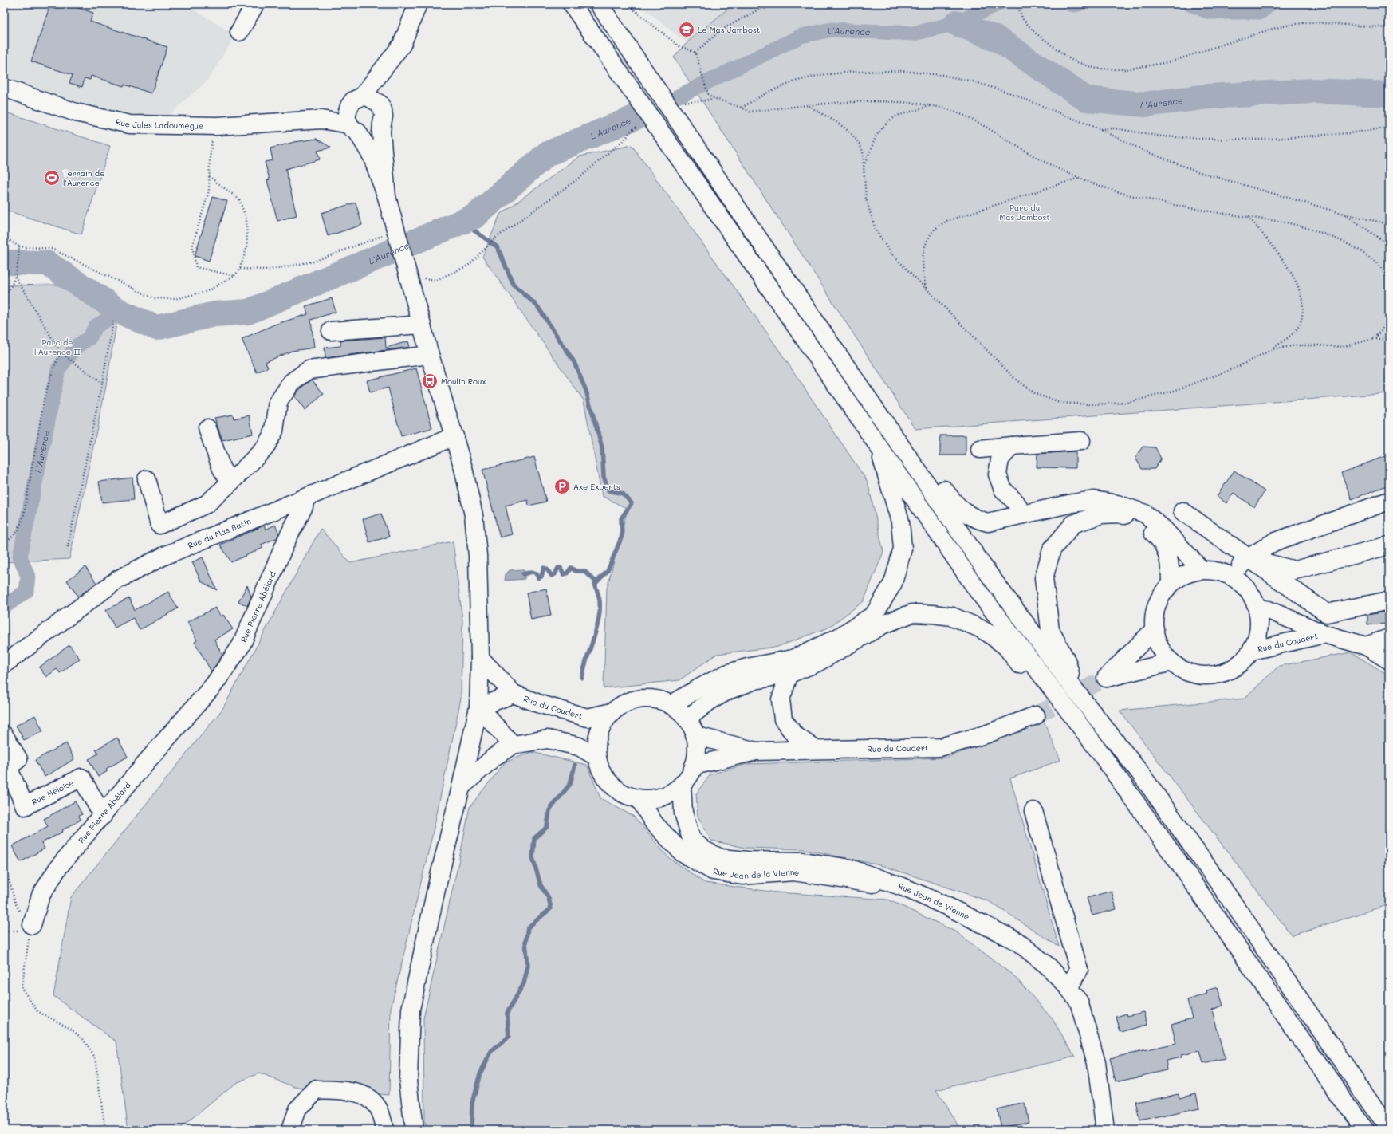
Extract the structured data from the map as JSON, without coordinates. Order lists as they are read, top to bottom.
{
  "streets": {
    "main road": [
      "Rue Jules Ladoumégue",
      "Rue du Mas Batin",
      "Rue Pierre Abélard",
      "Rue du Coudert",
      "Rue Héloise",
      "Rue Jean de la Vienne",
      "Rue Jean de Vienne"
    ]
  },
  "crossings": [
    ["Rue du Mas Batin", "Rue Pierre Abélard"],
    ["Rue Pierre Abélard", "Rue Héloise"],
    ["Rue du Coudert", "Rue Jean de la Vienne"],
    ["Rue du Coudert", "Rue Jean de Vienne"],
    ["Rue Jean de la Vienne", "Rue Jean de Vienne"]
  ],
  "water": ["L'Aurence"],
  "parks": ["Parc du Mas Jambost", "Parc de l'Aurence II"],
  "places": {
    "school or university": ["Le Mas Jambost"],
    "sports": ["Terrain de l'Aurence"],
    "bus stop": ["Moulin Roux"],
    "parking": ["Axe Experts"]
  }
}
